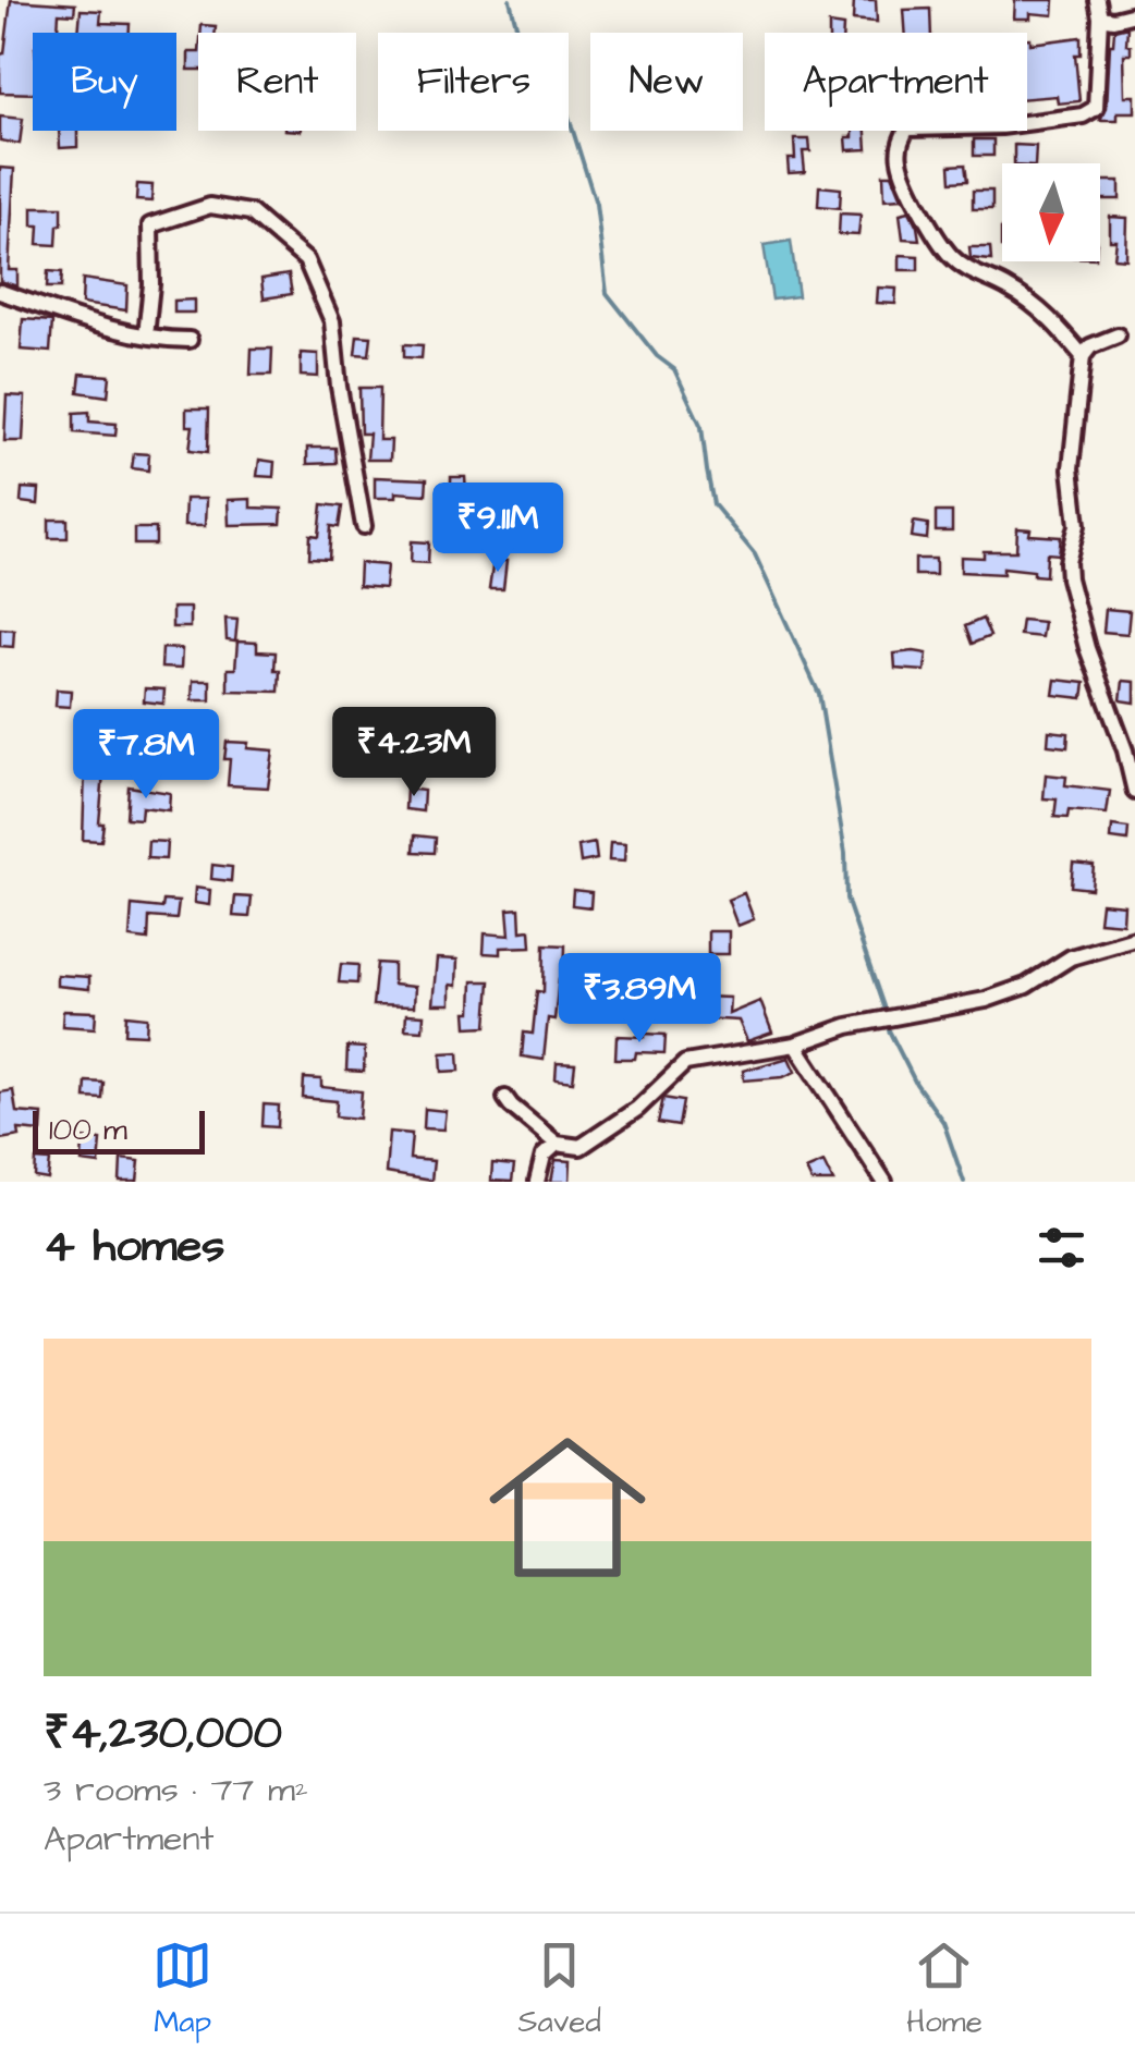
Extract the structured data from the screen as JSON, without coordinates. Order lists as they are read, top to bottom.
{
  "scale_bar": "100 m",
  "north": "bottom",
  "page": {
    "chip": [
      "Buy",
      "Rent",
      "Filters",
      "New",
      "Apartment"
    ],
    "price": [
      "₹9.11M",
      "₹4.23M",
      "₹7.8M",
      "₹3.89M"
    ],
    "scale": "100 m",
    "heading": "4 homes",
    "list": [
      {
        "name": "₹4,230,000",
        "note": "3 rooms · 77 m² · Apartment"
      }
    ],
    "tabs": ["Map", "Saved", "Home"]
  }
}
